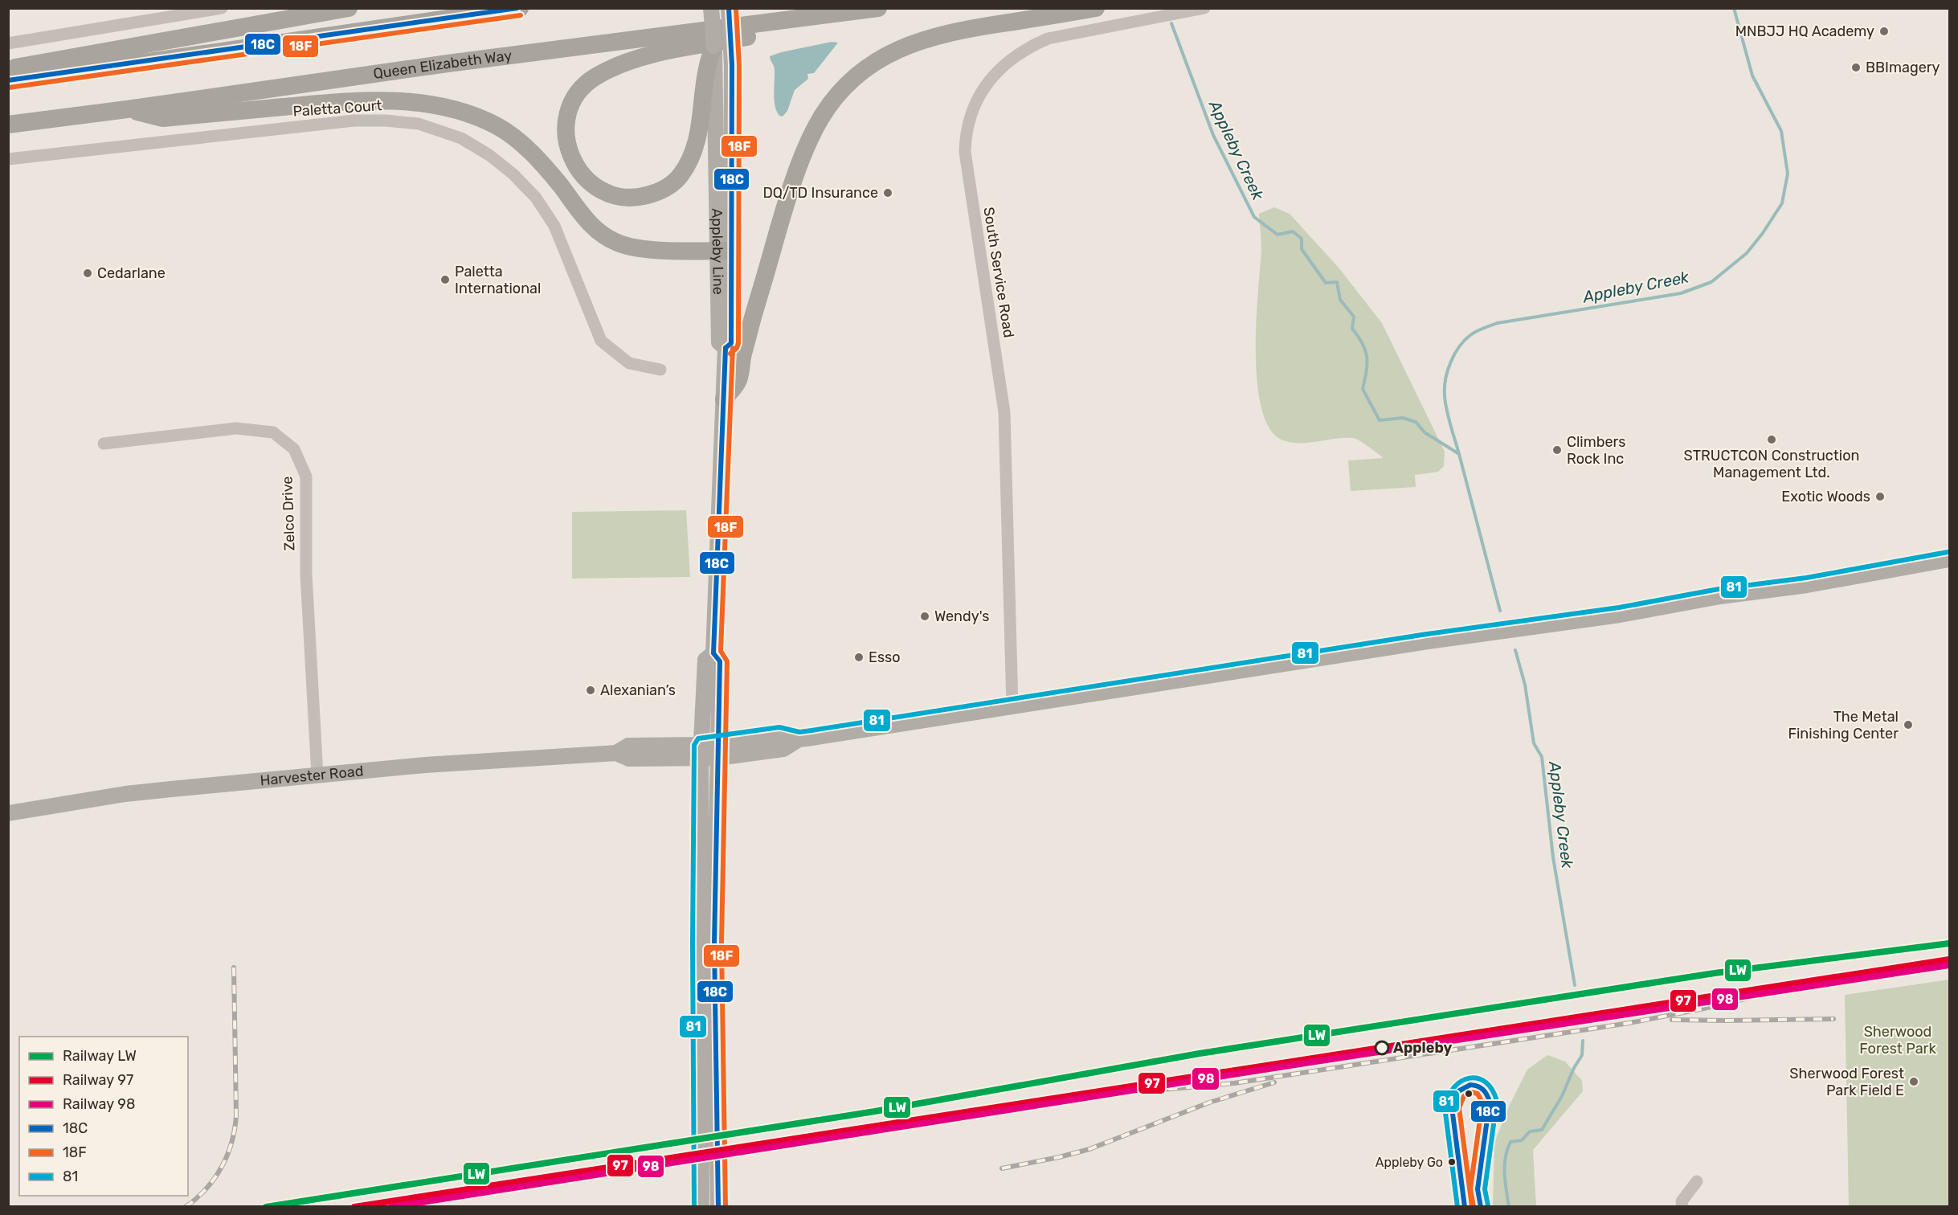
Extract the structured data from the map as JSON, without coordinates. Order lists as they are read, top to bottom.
{
  "streets": {
    "highway": ["Queen Elizabeth Way"],
    "main road": ["Appleby Line", "Harvester Road"],
    "street": ["Paletta Court", "South Service Road", "Zelco Drive"]
  },
  "crossings": [
    ["Appleby Line", "Harvester Road"],
    ["South Service Road", "Harvester Road"],
    ["Zelco Drive", "Harvester Road"]
  ],
  "water": ["Appleby Creek"],
  "parks": ["Sherwood Forest Park"],
  "places": [
    "MNBJJ HQ Academy",
    "BBImagery",
    "DQ/TD Insurance",
    "Cedarlane",
    "Paletta International",
    "STRUCTCON Construction Management Ltd.",
    "Climbers Rock Inc",
    "Exotic Woods",
    "Wendy's",
    "Esso",
    "Alexanian’s",
    "The Metal Finishing Center",
    "Appleby",
    "Sherwood Forest Park Field E",
    "Appleby Go"
  ],
  "lines": [
    "transit line 18C",
    "transit line 18F",
    "transit line 81",
    "rail line LW",
    "rail line 97",
    "rail line 98"
  ],
  "legend": [
    "Railway LW",
    "Railway 97",
    "Railway 98",
    "18C",
    "18F",
    "81"
  ]
}
